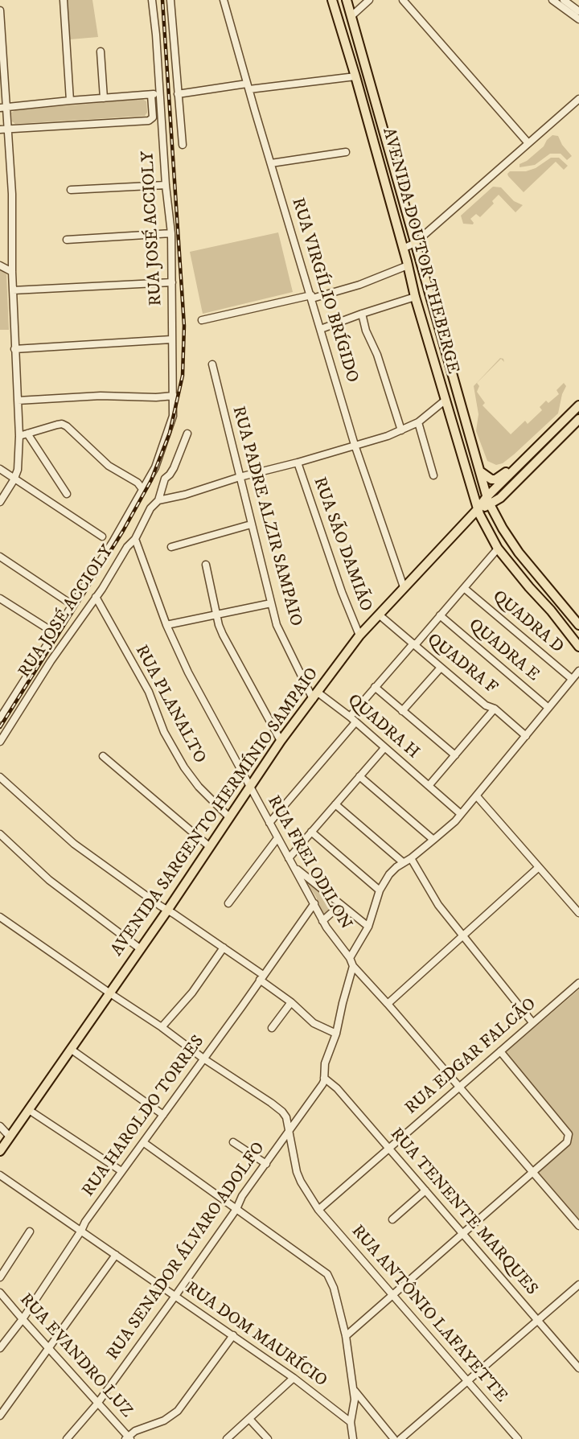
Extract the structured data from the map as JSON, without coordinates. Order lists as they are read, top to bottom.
{
  "streets": {
    "main road": ["AVENIDA DOUTOR THEBERGE", "AVENIDA SARGENTO HERMÍNIO SAMPAIO"],
    "street": [
      "RUA JOSÉ ACCIOLY",
      "RUA VIRGÍLIO BRÍGIDO",
      "RUA PADRE ALZIR SAMPAIO",
      "RUA SÃO DAMIÃO",
      "QUADRA D",
      "QUADRA E",
      "QUADRA F",
      "RUA PLANALTO",
      "QUADRA H",
      "RUA FREI ODILON",
      "RUA EDGAR FALCÃO",
      "RUA HAROLDO TORRES",
      "RUA TENENTE MARQUES",
      "RUA SENADOR ÁLVARO ADOLFO",
      "RUA ANTÔNIO LAFAYETTE",
      "RUA DOM MAURÍCIO",
      "RUA EVANDRO LUZ"
    ]
  },
  "crossings": [
    ["RUA JOSÉ ACCIOLY", "RUA PLANALTO"],
    ["RUA JOSÉ ACCIOLY", "RUA FREI ODILON"],
    ["AVENIDA DOUTOR THEBERGE", "AVENIDA SARGENTO HERMÍNIO SAMPAIO"],
    ["RUA VIRGÍLIO BRÍGIDO", "AVENIDA SARGENTO HERMÍNIO SAMPAIO"],
    ["RUA PADRE ALZIR SAMPAIO", "QUADRA H"],
    ["RUA PADRE ALZIR SAMPAIO", "AVENIDA SARGENTO HERMÍNIO SAMPAIO"],
    ["RUA SÃO DAMIÃO", "AVENIDA SARGENTO HERMÍNIO SAMPAIO"],
    ["QUADRA F", "AVENIDA SARGENTO HERMÍNIO SAMPAIO"],
    ["RUA PLANALTO", "AVENIDA SARGENTO HERMÍNIO SAMPAIO"],
    ["QUADRA H", "AVENIDA SARGENTO HERMÍNIO SAMPAIO"],
    ["AVENIDA SARGENTO HERMÍNIO SAMPAIO", "RUA FREI ODILON"],
    ["AVENIDA SARGENTO HERMÍNIO SAMPAIO", "RUA ANTÔNIO LAFAYETTE"],
    ["RUA FREI ODILON", "RUA EDGAR FALCÃO"],
    ["RUA FREI ODILON", "RUA HAROLDO TORRES"],
    ["RUA FREI ODILON", "RUA SENADOR ÁLVARO ADOLFO"],
    ["RUA EDGAR FALCÃO", "RUA TENENTE MARQUES"],
    ["RUA EDGAR FALCÃO", "RUA ANTÔNIO LAFAYETTE"],
    ["RUA HAROLDO TORRES", "RUA ANTÔNIO LAFAYETTE"],
    ["RUA HAROLDO TORRES", "RUA DOM MAURÍCIO"],
    ["RUA HAROLDO TORRES", "RUA EVANDRO LUZ"],
    ["RUA TENENTE MARQUES", "RUA SENADOR ÁLVARO ADOLFO"],
    ["RUA SENADOR ÁLVARO ADOLFO", "RUA ANTÔNIO LAFAYETTE"],
    ["RUA SENADOR ÁLVARO ADOLFO", "RUA DOM MAURÍCIO"],
    ["RUA SENADOR ÁLVARO ADOLFO", "RUA EVANDRO LUZ"]
  ]
}
